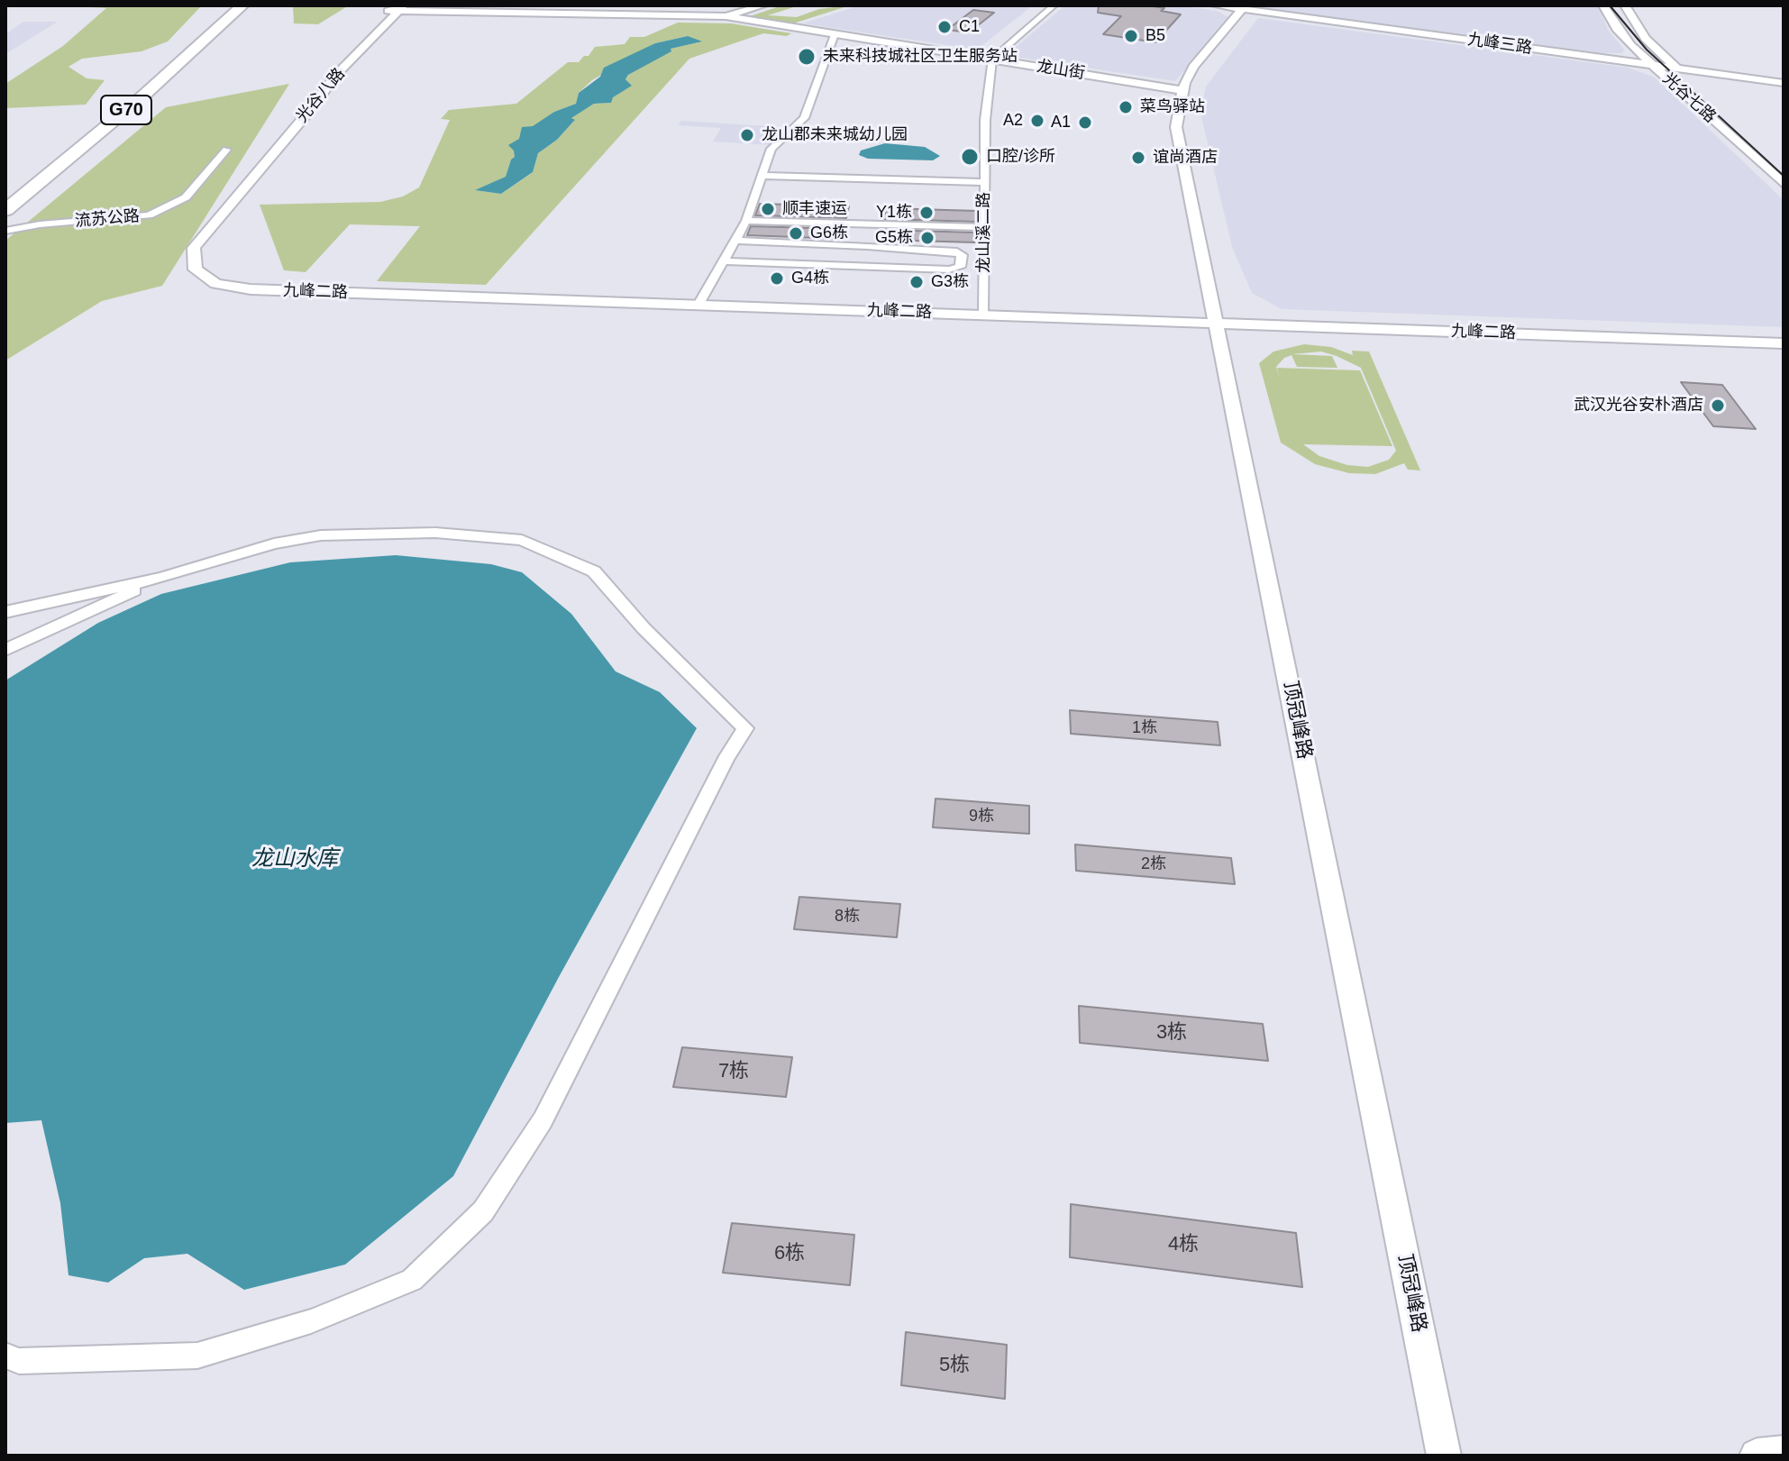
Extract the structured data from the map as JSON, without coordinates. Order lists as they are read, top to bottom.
{
  "streets": {
    "highway": ["G70"],
    "street": [
      "九峰三路",
      "龙山街",
      "光谷八路",
      "光谷七路",
      "流苏公路",
      "龙山溪二路",
      "九峰二路",
      "顶冠峰路"
    ]
  },
  "crossings": [
    ["九峰三路", "光谷七路"],
    ["九峰三路", "顶冠峰路"],
    ["龙山街", "龙山溪二路"],
    ["龙山街", "顶冠峰路"],
    ["光谷八路", "九峰二路"],
    ["龙山溪二路", "九峰二路"],
    ["九峰二路", "顶冠峰路"]
  ],
  "water": ["龙山水库"],
  "places": [
    "C1",
    "B5",
    "未来科技城社区卫生服务站",
    "菜鸟驿站",
    "A2",
    "A1",
    "龙山郡未来城幼儿园",
    "口腔/诊所",
    "谊尚酒店",
    "顺丰速运",
    "Y1栋",
    "G6栋",
    "G5栋",
    "G4栋",
    "G3栋",
    "武汉光谷安朴酒店"
  ],
  "house_numbers": [
    "1栋",
    "9栋",
    "2栋",
    "8栋",
    "3栋",
    "7栋",
    "4栋",
    "6栋",
    "5栋"
  ]
}
